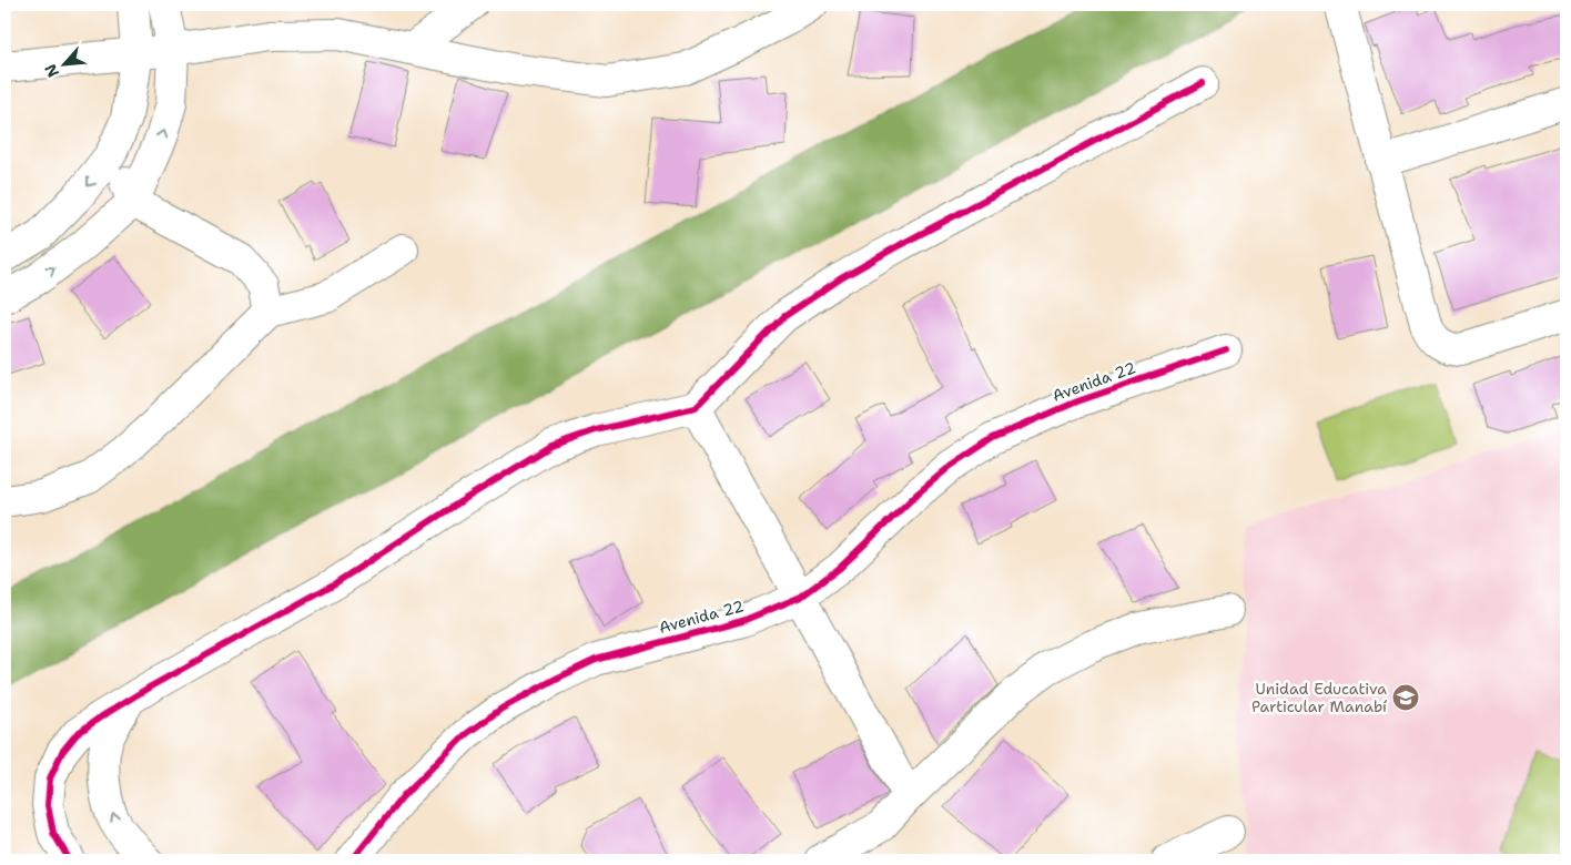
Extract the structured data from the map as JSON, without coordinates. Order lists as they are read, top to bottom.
{
  "streets": {
    "street": ["Avenida 22"]
  },
  "places": {
    "school or university": ["Unidad Educativa Particular Manabí"]
  },
  "north": "bottom left"
}
